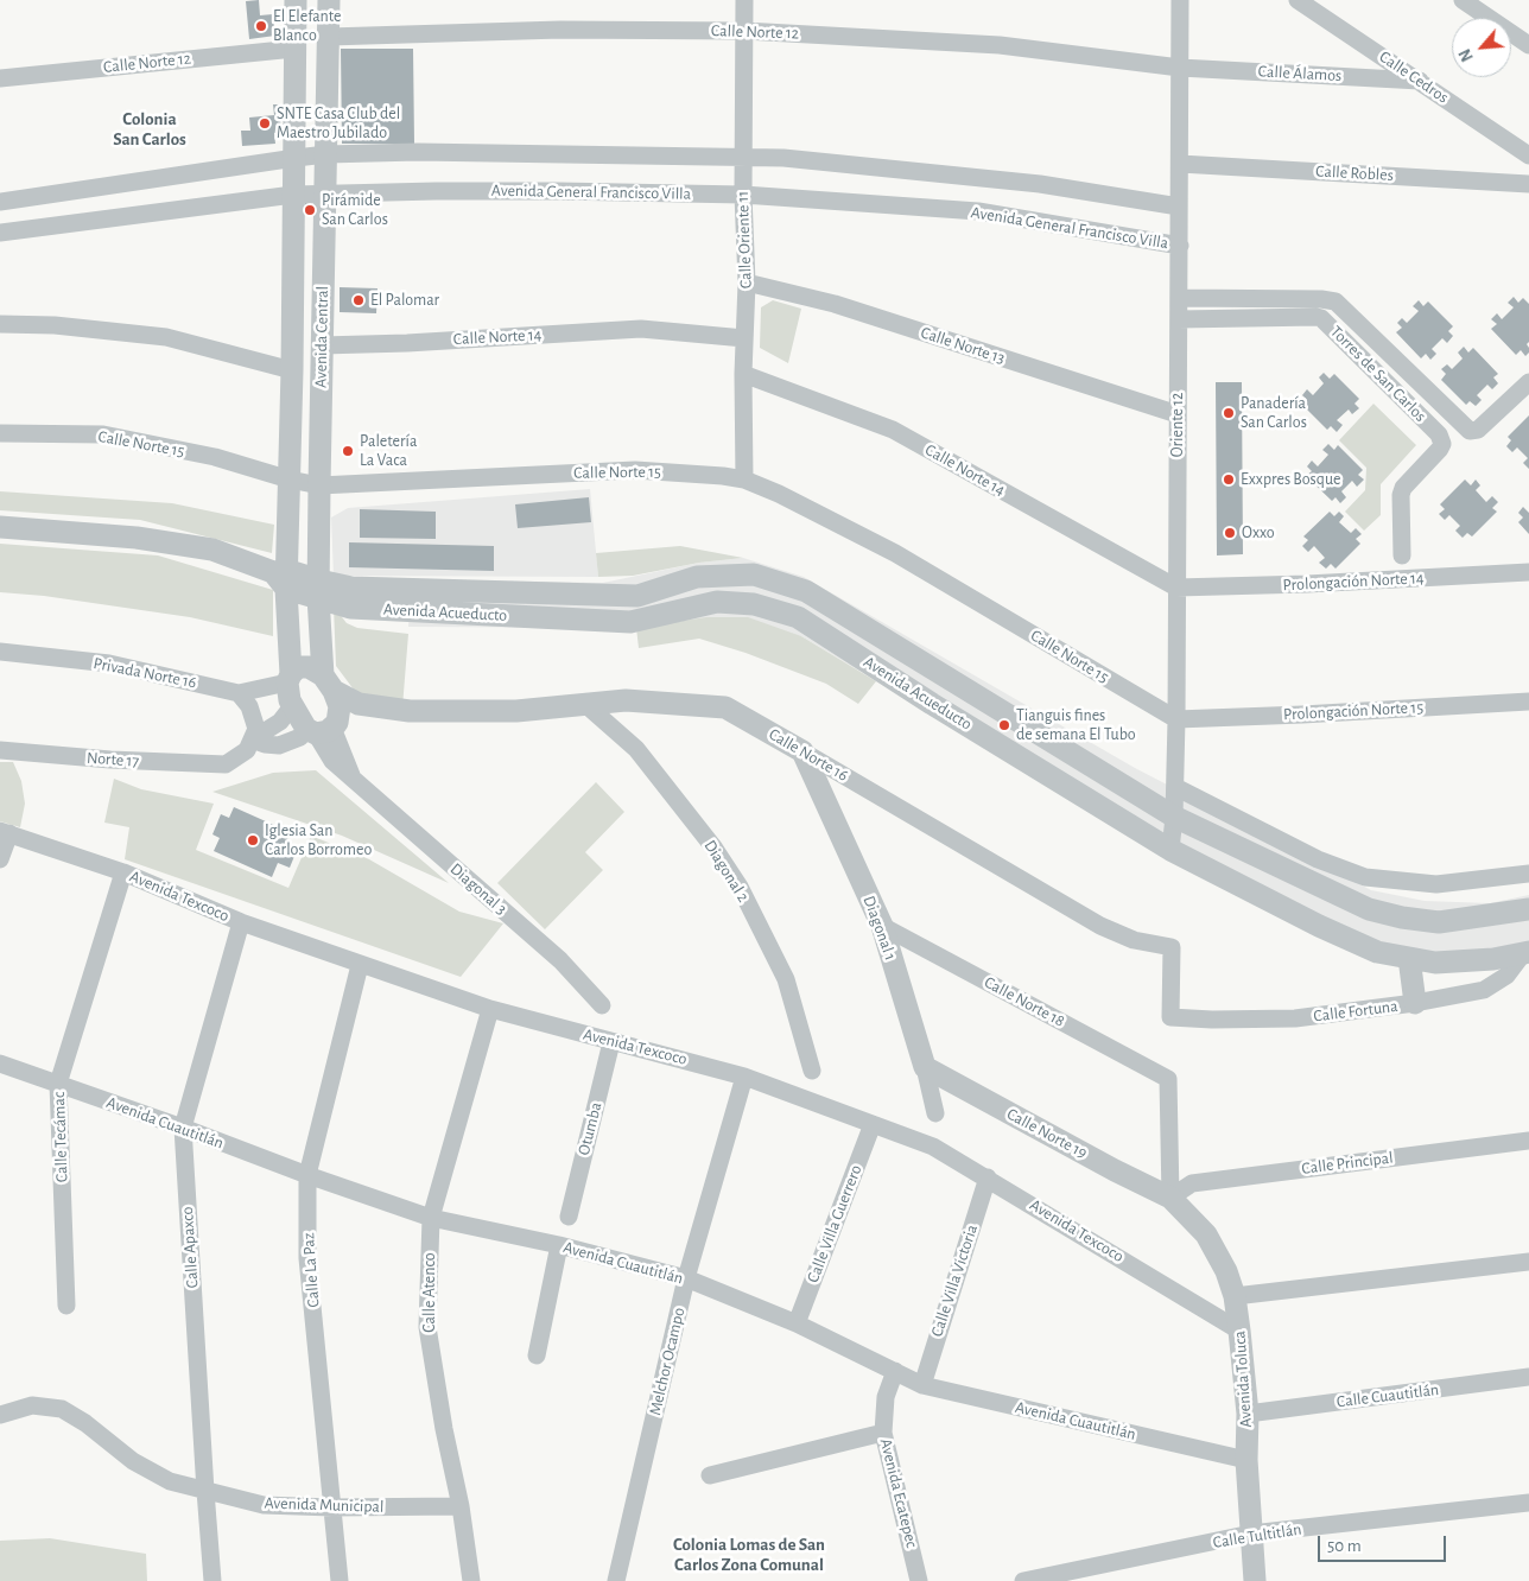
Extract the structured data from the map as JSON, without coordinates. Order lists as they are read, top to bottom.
{
  "streets": {
    "street": [
      "Calle Norte 12",
      "Calle Álamos",
      "Calle Cedros",
      "Calle Robles",
      "Avenida General Francisco Villa",
      "Calle Oriente 11",
      "Avenida Central",
      "Calle Norte 14",
      "Calle Norte 13",
      "Torres de San Carlos",
      "Oriente 12",
      "Calle Norte 15",
      "Prolongación Norte 14",
      "Avenida Acueducto",
      "Privada Norte 16",
      "Prolongación Norte 15",
      "Calle Norte 16",
      "Norte 17",
      "Diagonal 2",
      "Diagonal 3",
      "Avenida Texcoco",
      "Diagonal 1",
      "Calle Norte 18",
      "Calle Fortuna",
      "Avenida Cuautitlán",
      "Otumba",
      "Calle Norte 19",
      "Calle Tecámac",
      "Calle Principal",
      "Calle Villa Guerrero",
      "Calle Apaxco",
      "Calle La Paz",
      "Calle Villa Victoria",
      "Calle Atenco",
      "Melchor Ocampo",
      "Avenida Toluca",
      "Calle Cuautitlán",
      "Avenida Ecatepec",
      "Avenida Municipal",
      "Calle Tultitlán"
    ]
  },
  "crossings": [
    ["Calle Norte 12", "Calle Álamos"],
    ["Calle Norte 12", "Calle Oriente 11"],
    ["Calle Norte 12", "Avenida Central"],
    ["Calle Norte 12", "Oriente 12"],
    ["Calle Álamos", "Calle Cedros"],
    ["Calle Álamos", "Oriente 12"],
    ["Calle Robles", "Oriente 12"],
    ["Avenida General Francisco Villa", "Calle Oriente 11"],
    ["Avenida General Francisco Villa", "Avenida Central"],
    ["Avenida General Francisco Villa", "Oriente 12"],
    ["Calle Oriente 11", "Calle Norte 14"],
    ["Calle Oriente 11", "Calle Norte 13"],
    ["Calle Oriente 11", "Calle Norte 15"],
    ["Avenida Central", "Calle Norte 14"],
    ["Avenida Central", "Calle Norte 15"],
    ["Avenida Central", "Avenida Acueducto"],
    ["Avenida Central", "Privada Norte 16"],
    ["Avenida Central", "Calle Norte 16"],
    ["Avenida Central", "Diagonal 3"],
    ["Calle Norte 14", "Oriente 12"],
    ["Calle Norte 14", "Prolongación Norte 14"],
    ["Calle Norte 13", "Oriente 12"],
    ["Torres de San Carlos", "Oriente 12"],
    ["Oriente 12", "Calle Norte 15"],
    ["Oriente 12", "Prolongación Norte 14"],
    ["Oriente 12", "Avenida Acueducto"],
    ["Oriente 12", "Prolongación Norte 15"],
    ["Calle Norte 15", "Prolongación Norte 15"],
    ["Avenida Acueducto", "Calle Fortuna"],
    ["Privada Norte 16", "Calle Norte 16"],
    ["Calle Norte 16", "Diagonal 2"],
    ["Calle Norte 16", "Diagonal 3"],
    ["Calle Norte 16", "Diagonal 1"],
    ["Calle Norte 16", "Calle Fortuna"],
    ["Avenida Texcoco", "Otumba"],
    ["Avenida Texcoco", "Calle Tecámac"],
    ["Avenida Texcoco", "Calle Villa Guerrero"],
    ["Avenida Texcoco", "Calle Apaxco"],
    ["Avenida Texcoco", "Calle La Paz"],
    ["Avenida Texcoco", "Calle Villa Victoria"],
    ["Avenida Texcoco", "Calle Atenco"],
    ["Avenida Texcoco", "Melchor Ocampo"],
    ["Avenida Texcoco", "Avenida Toluca"],
    ["Diagonal 1", "Calle Norte 18"],
    ["Diagonal 1", "Calle Norte 19"],
    ["Calle Norte 18", "Calle Norte 19"],
    ["Calle Norte 18", "Calle Principal"],
    ["Calle Norte 18", "Avenida Toluca"],
    ["Avenida Cuautitlán", "Calle Tecámac"],
    ["Avenida Cuautitlán", "Calle Villa Guerrero"],
    ["Avenida Cuautitlán", "Calle Apaxco"],
    ["Avenida Cuautitlán", "Calle La Paz"],
    ["Avenida Cuautitlán", "Calle Villa Victoria"],
    ["Avenida Cuautitlán", "Calle Atenco"],
    ["Avenida Cuautitlán", "Melchor Ocampo"],
    ["Avenida Cuautitlán", "Avenida Toluca"],
    ["Avenida Cuautitlán", "Avenida Ecatepec"],
    ["Calle Norte 19", "Calle Principal"],
    ["Calle Norte 19", "Avenida Toluca"],
    ["Calle Principal", "Avenida Toluca"],
    ["Calle Apaxco", "Avenida Municipal"],
    ["Calle La Paz", "Avenida Municipal"],
    ["Calle Atenco", "Avenida Municipal"],
    ["Avenida Toluca", "Calle Cuautitlán"],
    ["Avenida Toluca", "Calle Tultitlán"]
  ],
  "districts": ["Colonia San Carlos", "Colonia Lomas de San Carlos Zona Comunal"],
  "places": [
    "El Elefante Blanco",
    "SNTE Casa Club del Maestro Jubilado",
    "Pirámide San Carlos",
    "El Palomar",
    "Panadería San Carlos",
    "Paletería La Vaca",
    "Exxpres Bosque",
    "Oxxo",
    "Tianguis fines de semana El Tubo",
    "Iglesia San Carlos Borromeo"
  ],
  "scale_bar": "50 m",
  "north": "bottom left"
}
